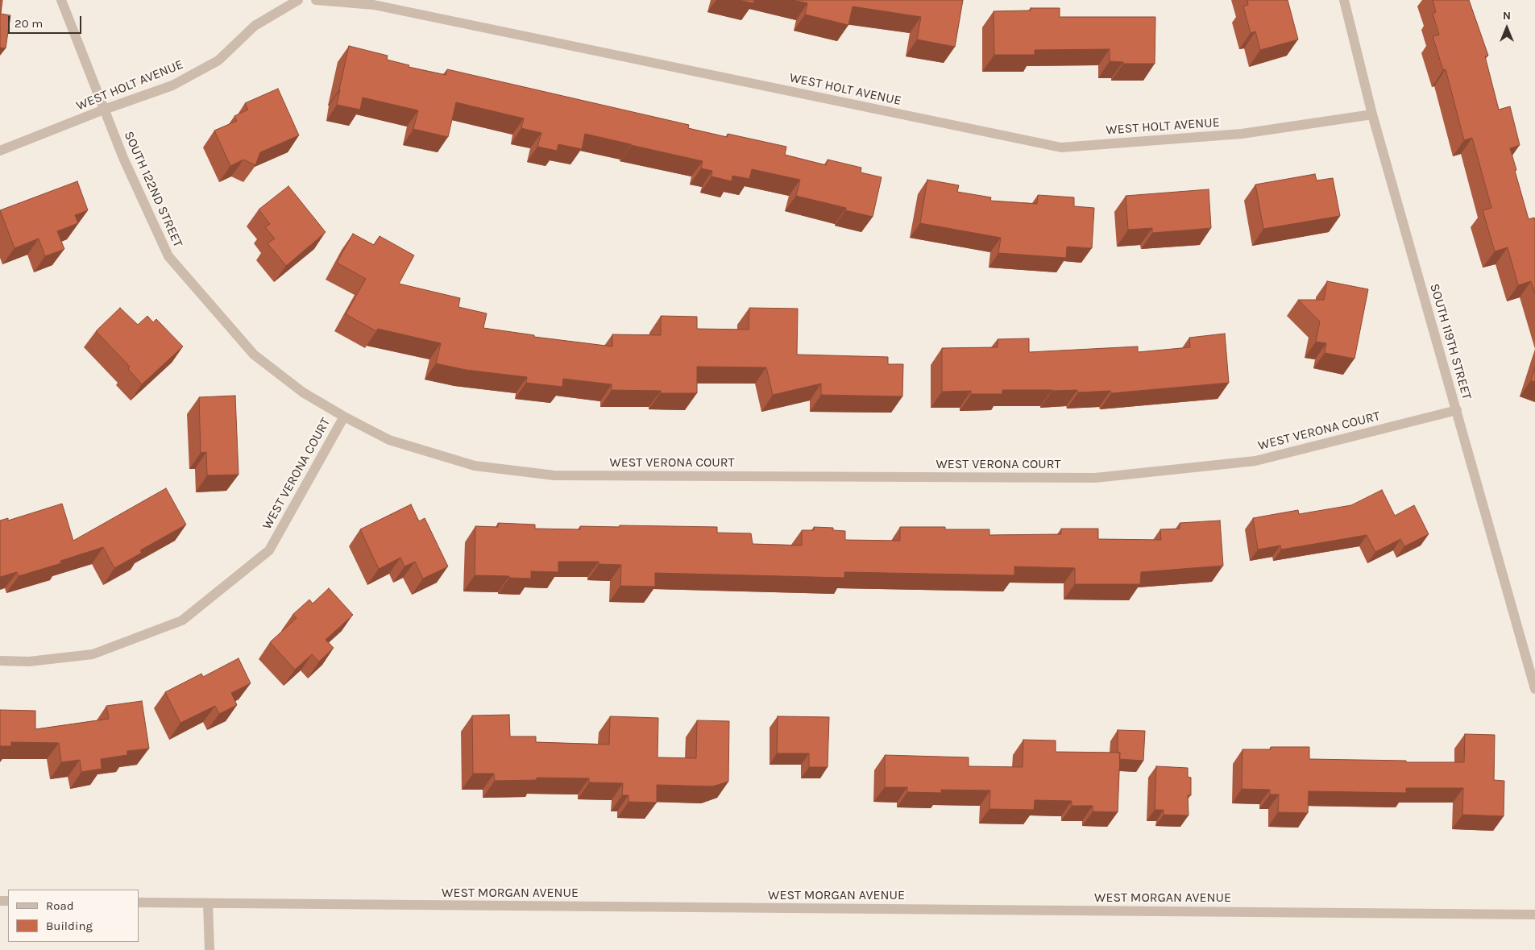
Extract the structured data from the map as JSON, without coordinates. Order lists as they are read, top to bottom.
{
  "streets": {
    "street": [
      "WEST HOLT AVENUE",
      "SOUTH 122ND STREET",
      "SOUTH 119TH STREET",
      "WEST VERONA COURT",
      "WEST MORGAN AVENUE"
    ]
  },
  "crossings": [
    ["WEST HOLT AVENUE", "SOUTH 122ND STREET"],
    ["WEST HOLT AVENUE", "SOUTH 119TH STREET"],
    ["SOUTH 122ND STREET", "WEST VERONA COURT"],
    ["SOUTH 119TH STREET", "WEST VERONA COURT"]
  ],
  "legend": ["Road", "Building"],
  "scale_bar": "20 m",
  "north": "top"
}
